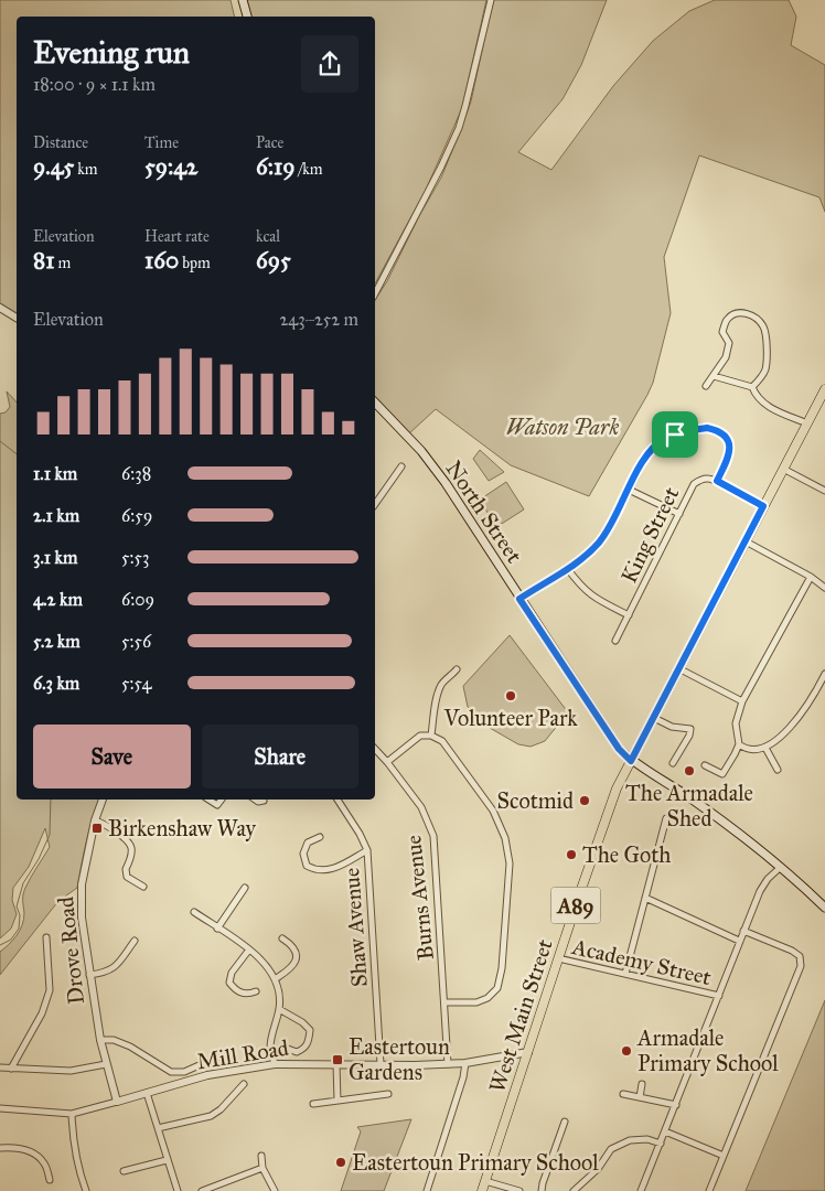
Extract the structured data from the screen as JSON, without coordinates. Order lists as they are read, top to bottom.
{
  "streets": {
    "main road": ["North Street", "A89", "West Main Street"],
    "street": [
      "King Street",
      "Burns Avenue",
      "Shaw Avenue",
      "Drove Road",
      "Academy Street",
      "Mill Road"
    ]
  },
  "crossings": [
    ["North Street", "A89"],
    ["North Street", "West Main Street"],
    ["Burns Avenue", "Mill Road"],
    ["A89", "West Main Street"],
    ["Shaw Avenue", "Mill Road"],
    ["Drove Road", "Mill Road"],
    ["Academy Street", "West Main Street"],
    ["West Main Street", "Mill Road"]
  ],
  "parks": ["Watson Park"],
  "places": {
    "other": [
      "Volunteer Park",
      "The Armadale Shed",
      "Scotmid",
      "The Goth",
      "Armadale Primary School",
      "Eastertoun Primary School"
    ],
    "transit": ["Birkenshaw Way", "Eastertoun Gardens"]
  },
  "page": {
    "heading": ["Evening run", "18:00 · 9 × 1.1 km"],
    "stats": [
      ["Distance", "9.45 km"],
      ["Time", "59:42"],
      ["Pace", "6:19 /km"],
      ["Elevation", "81 m"],
      ["Heart rate", "160 bpm"],
      ["kcal", "695"]
    ],
    "chart": ["Elevation", "243–252 m"],
    "list": [
      {
        "name": "1.1 km",
        "note": "6:38"
      },
      {
        "name": "2.1 km",
        "note": "6:59"
      },
      {
        "name": "3.1 km",
        "note": "5:53"
      },
      {
        "name": "4.2 km",
        "note": "6:09"
      },
      {
        "name": "5.2 km",
        "note": "5:56"
      },
      {
        "name": "6.3 km",
        "note": "5:54"
      }
    ],
    "buttons": ["Save", "Share"]
  }
}
